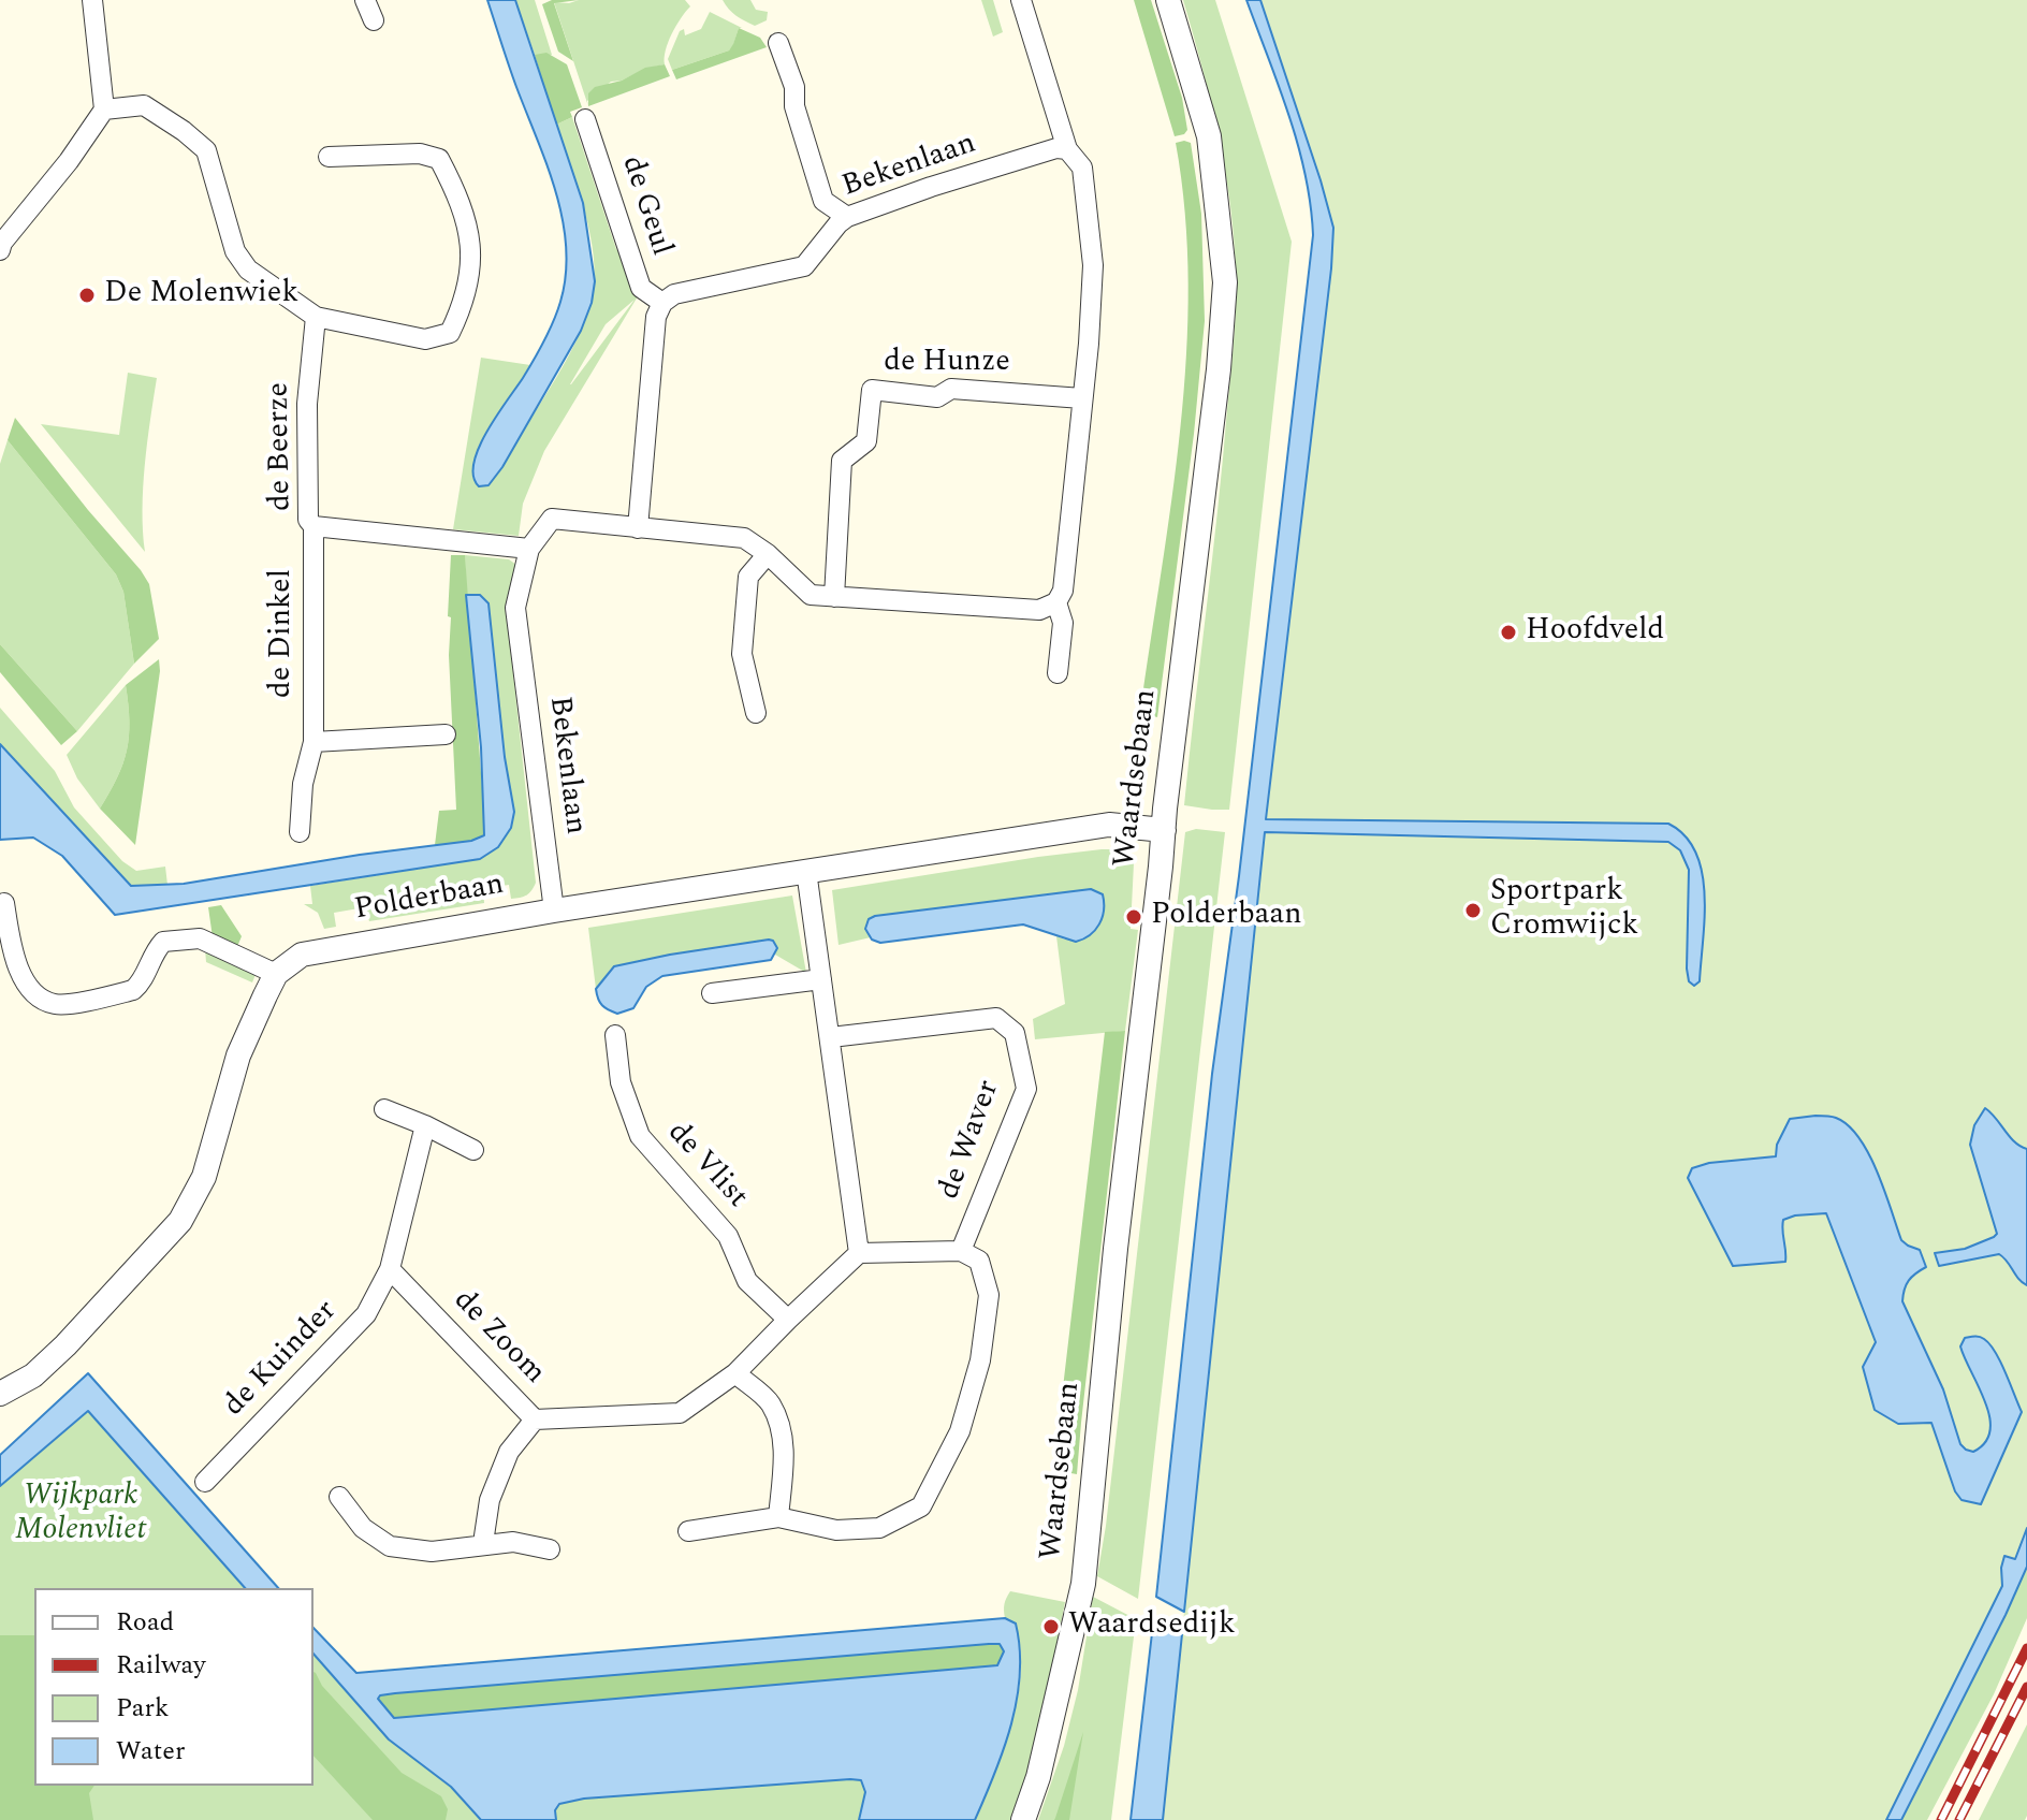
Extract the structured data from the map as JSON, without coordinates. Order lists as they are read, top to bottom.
{
  "streets": {
    "street": [
      "Bekenlaan",
      "de Geul",
      "de Hunze",
      "de Beerze",
      "de Dinkel",
      "Waardsebaan",
      "Polderbaan",
      "de Waver",
      "de Vlist",
      "de Zoom",
      "de Kuinder"
    ]
  },
  "crossings": [
    ["Bekenlaan", "de Geul"],
    ["Bekenlaan", "de Beerze"],
    ["Bekenlaan", "Polderbaan"],
    ["de Beerze", "de Dinkel"],
    ["Waardsebaan", "Polderbaan"],
    ["de Vlist", "de Zoom"],
    ["de Zoom", "de Kuinder"]
  ],
  "parks": ["Wijkpark Molenvliet"],
  "places": [
    "De Molenwiek",
    "Hoofdveld",
    "Sportpark Cromwijck",
    "Polderbaan",
    "Waardsedijk"
  ],
  "legend": [
    "Road",
    "Railway",
    "Park",
    "Water"
  ]
}
